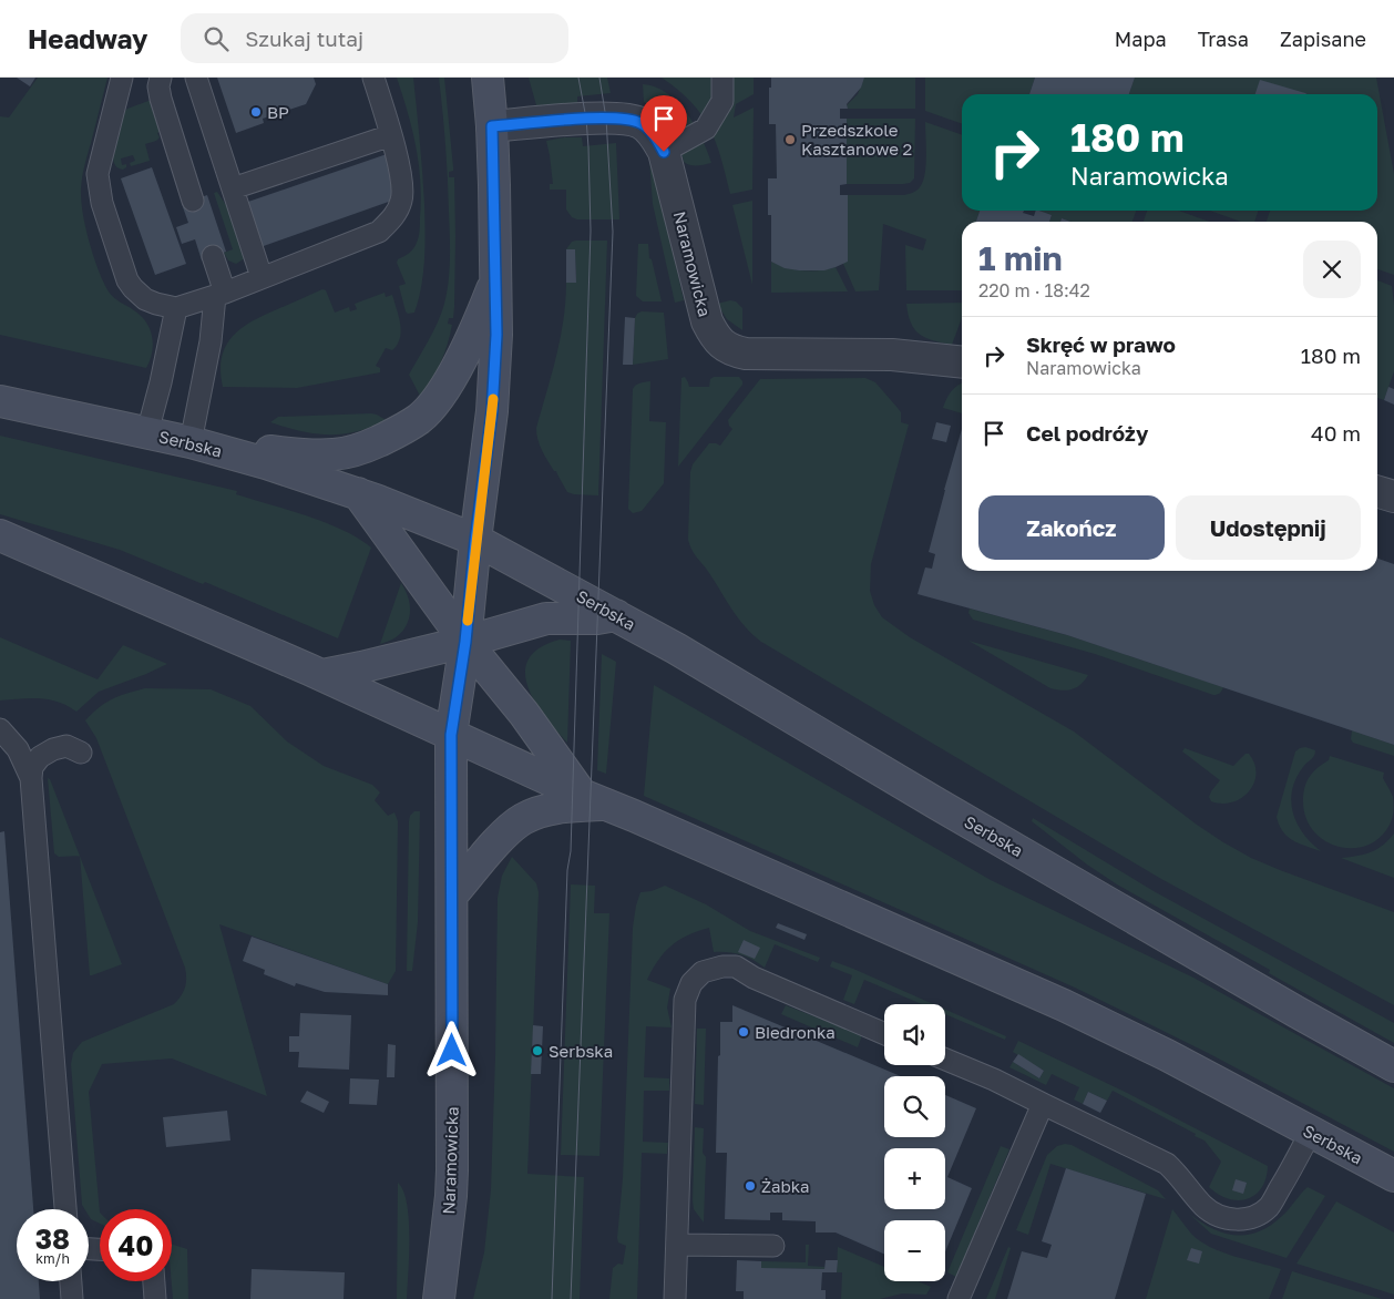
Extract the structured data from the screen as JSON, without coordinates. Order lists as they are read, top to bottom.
{
  "streets": {
    "street": ["Naramowicka", "Serbska"]
  },
  "crossings": [
    ["Naramowicka", "Serbska"]
  ],
  "places": [
    "BP",
    "Przedszkole Kasztanowe 2",
    "Biedronka",
    "Serbska",
    "Żabka"
  ],
  "page": {
    "header": "Headway",
    "search": "Szukaj tutaj",
    "nav": ["Mapa", "Trasa", "Zapisane"],
    "turn": ["180 m", "Naramowicka"],
    "heading": ["1 min", "220 m · 18:42"],
    "list": [
      {
        "name": "Skręć w prawo",
        "note": "Naramowicka",
        "value": "180 m"
      },
      {
        "name": "Cel podróży",
        "value": "40 m"
      }
    ],
    "buttons": ["Zakończ", "Udostępnij"],
    "map_buttons": ["+", "−"],
    "speed": "38 km/h",
    "limit": "40"
  }
}
